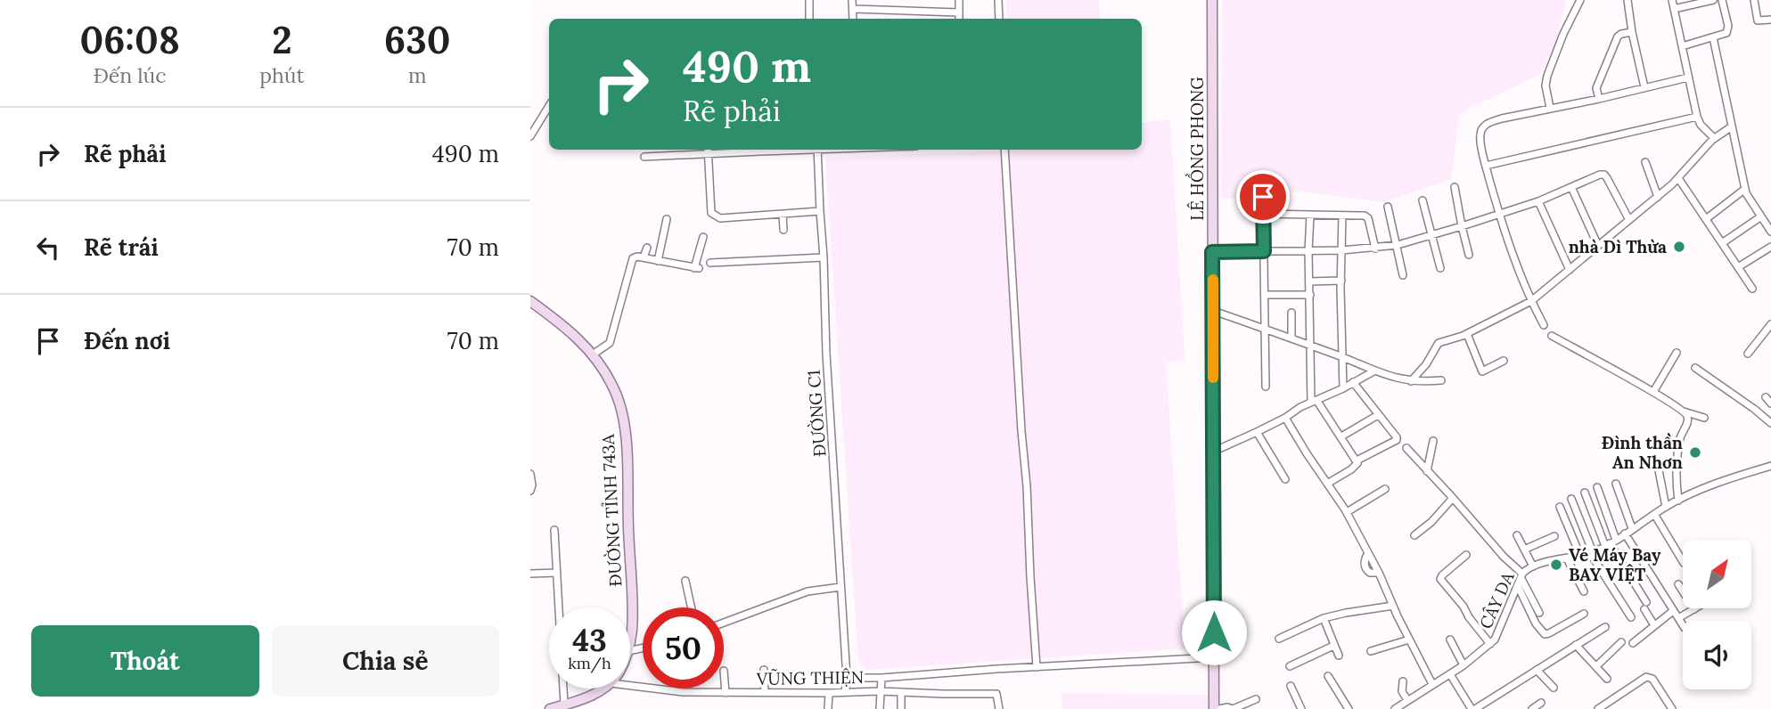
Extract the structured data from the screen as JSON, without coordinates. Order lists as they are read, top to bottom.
{
  "streets": {
    "main road": ["LÊ HỒNG PHONG", "ĐƯỜNG TỈNH 743A"],
    "street": ["ĐƯỜNG C1", "CÂY DA", "VŨNG THIỆN"]
  },
  "crossings": [
    ["ĐƯỜNG C1", "VŨNG THIỆN"]
  ],
  "places": ["nhà Dì Thừa", "Đình thần An Nhơn", "Vé Máy Bay BAY VIỆT"],
  "north": "top right",
  "page": {
    "eta": [
      "06:08",
      "Đến lúc",
      "2",
      "phút",
      "630",
      "m"
    ],
    "turn": ["490 m", "Rẽ phải"],
    "list": [
      {
        "name": "Rẽ phải",
        "value": "490 m"
      },
      {
        "name": "Rẽ trái",
        "value": "70 m"
      },
      {
        "name": "Đến nơi",
        "value": "70 m"
      }
    ],
    "speed": "43 km/h",
    "limit": "50",
    "buttons": ["Thoát", "Chia sẻ"]
  }
}
